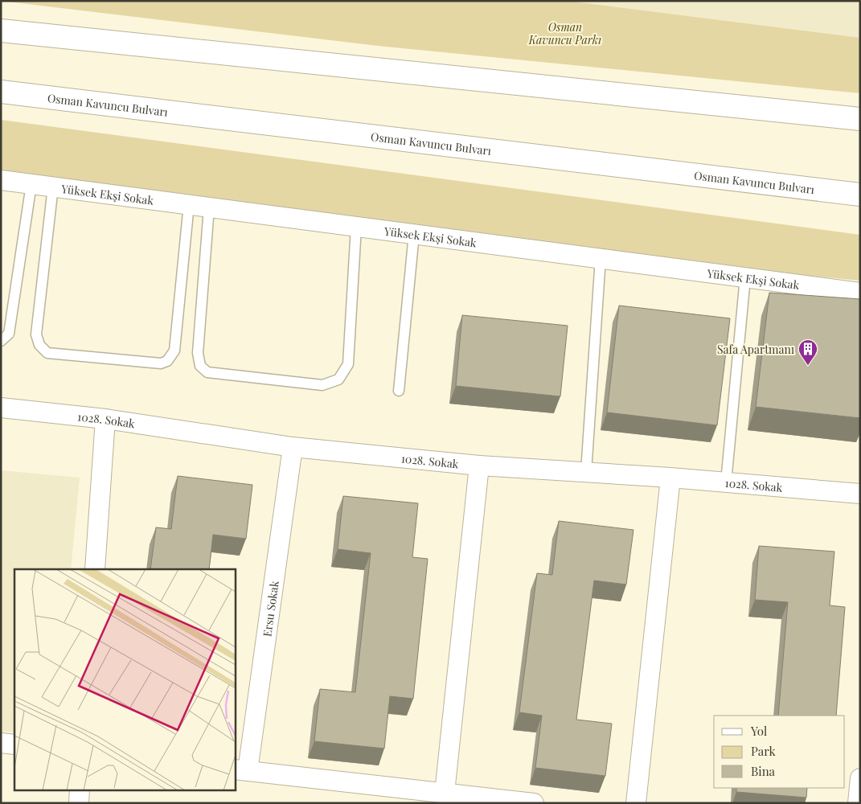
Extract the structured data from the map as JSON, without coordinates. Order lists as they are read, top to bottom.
{
  "streets": {
    "highway": ["Osman Kavuncu Bulvarı"],
    "street": ["Yüksek Ekşi Sokak", "1028. Sokak", "Ersu Sokak"]
  },
  "crossings": [
    ["1028. Sokak", "Ersu Sokak"]
  ],
  "parks": ["Osman Kavuncu Parkı"],
  "places": {
    "building": ["Safa Apartmanı"]
  },
  "legend": ["Yol", "Park", "Bina"]
}
